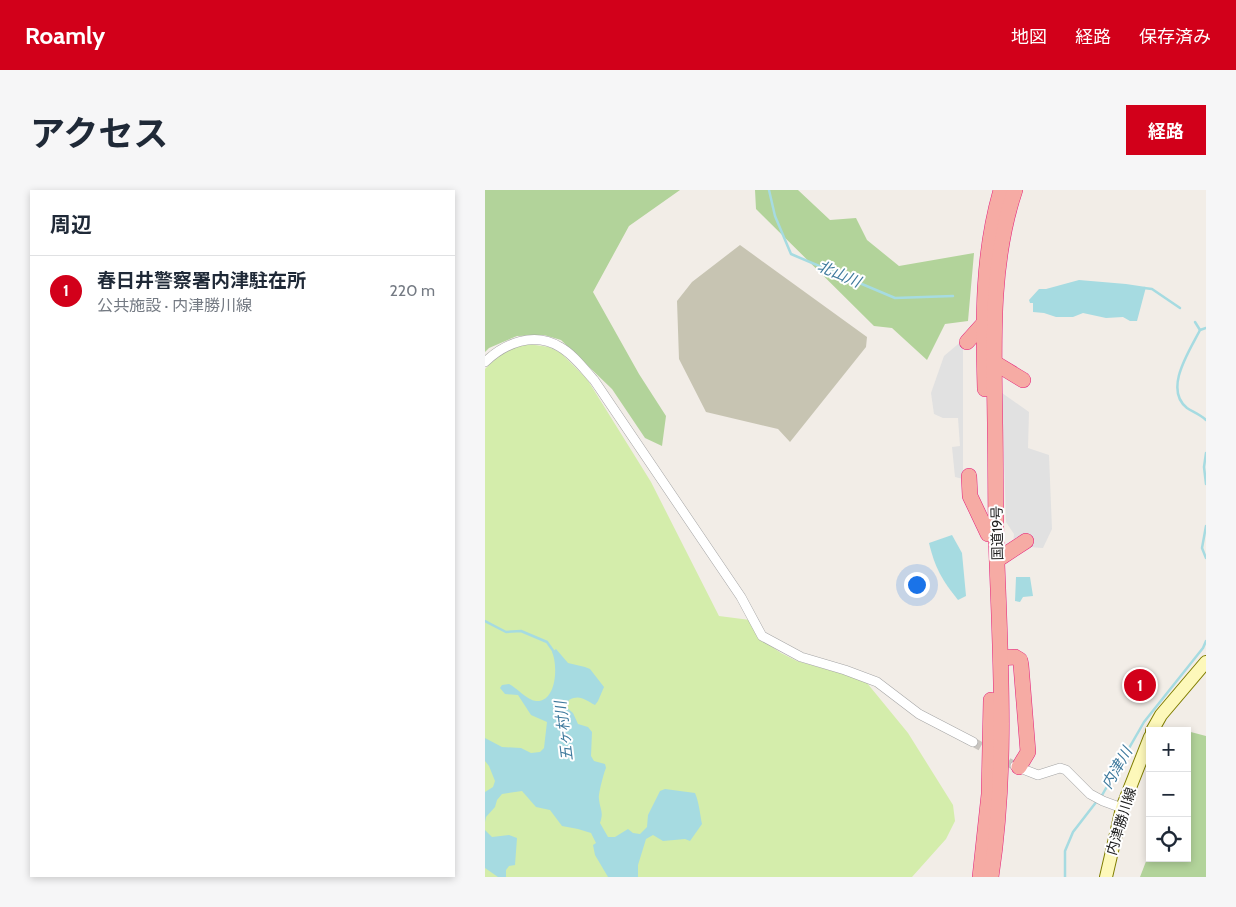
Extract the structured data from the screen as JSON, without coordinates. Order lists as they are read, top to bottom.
{
  "streets": {
    "highway": ["国道19号"],
    "main road": ["内津勝川線"]
  },
  "water": ["北山川", "五ヶ村川", "内津川"],
  "page": {
    "header": "Roamly",
    "nav": ["地図", "経路", "保存済み"],
    "title": "アクセス",
    "buttons": "経路",
    "heading": "周辺",
    "list": [
      {
        "mark": "1",
        "name": "春日井警察署内津駐在所",
        "note": "公共施設 · 内津勝川線",
        "value": "220 m"
      }
    ],
    "pins": "1",
    "map_buttons": ["+", "−"]
  }
}
